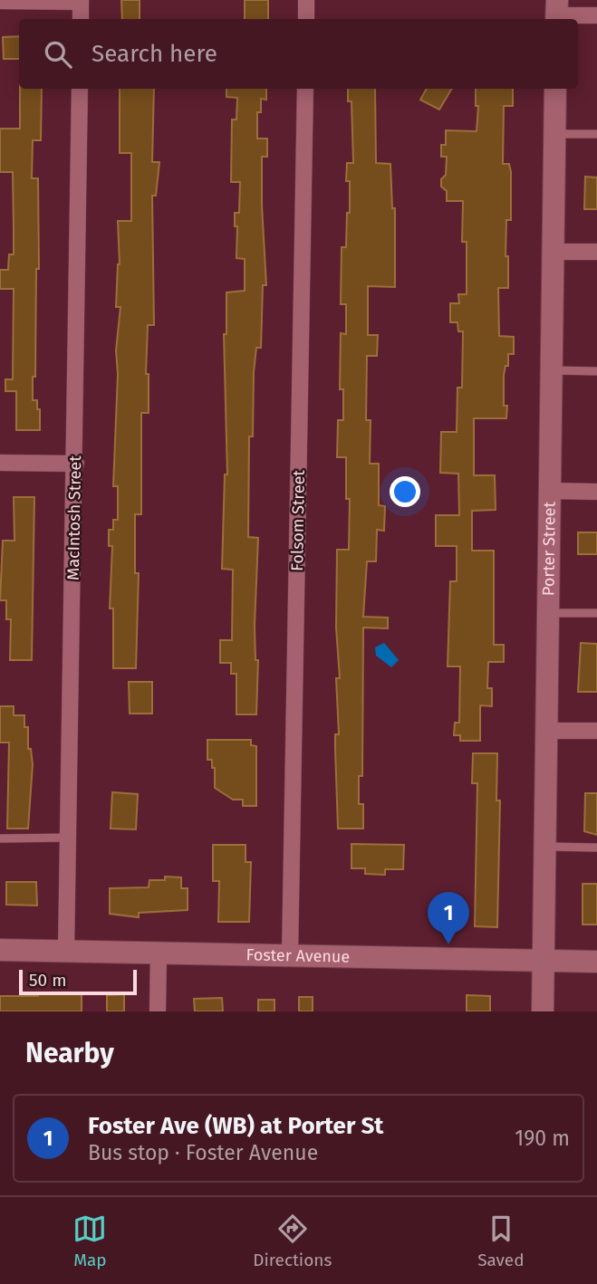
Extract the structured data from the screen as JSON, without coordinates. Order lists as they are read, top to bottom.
{
  "streets": {
    "street": [
      "MacIntosh Street",
      "Folsom Street",
      "Porter Street",
      "Foster Avenue"
    ]
  },
  "crossings": [
    ["MacIntosh Street", "Foster Avenue"],
    ["Folsom Street", "Foster Avenue"],
    ["Porter Street", "Foster Avenue"]
  ],
  "scale_bar": "50 m",
  "page": {
    "search": "Search here",
    "pins": "1",
    "scale": "50 m",
    "heading": "Nearby",
    "list": [
      {
        "mark": "1",
        "name": "Foster Ave (WB) at Porter St",
        "note": "Bus stop · Foster Avenue",
        "value": "190 m"
      }
    ],
    "nav": ["Map", "Directions", "Saved"]
  }
}
